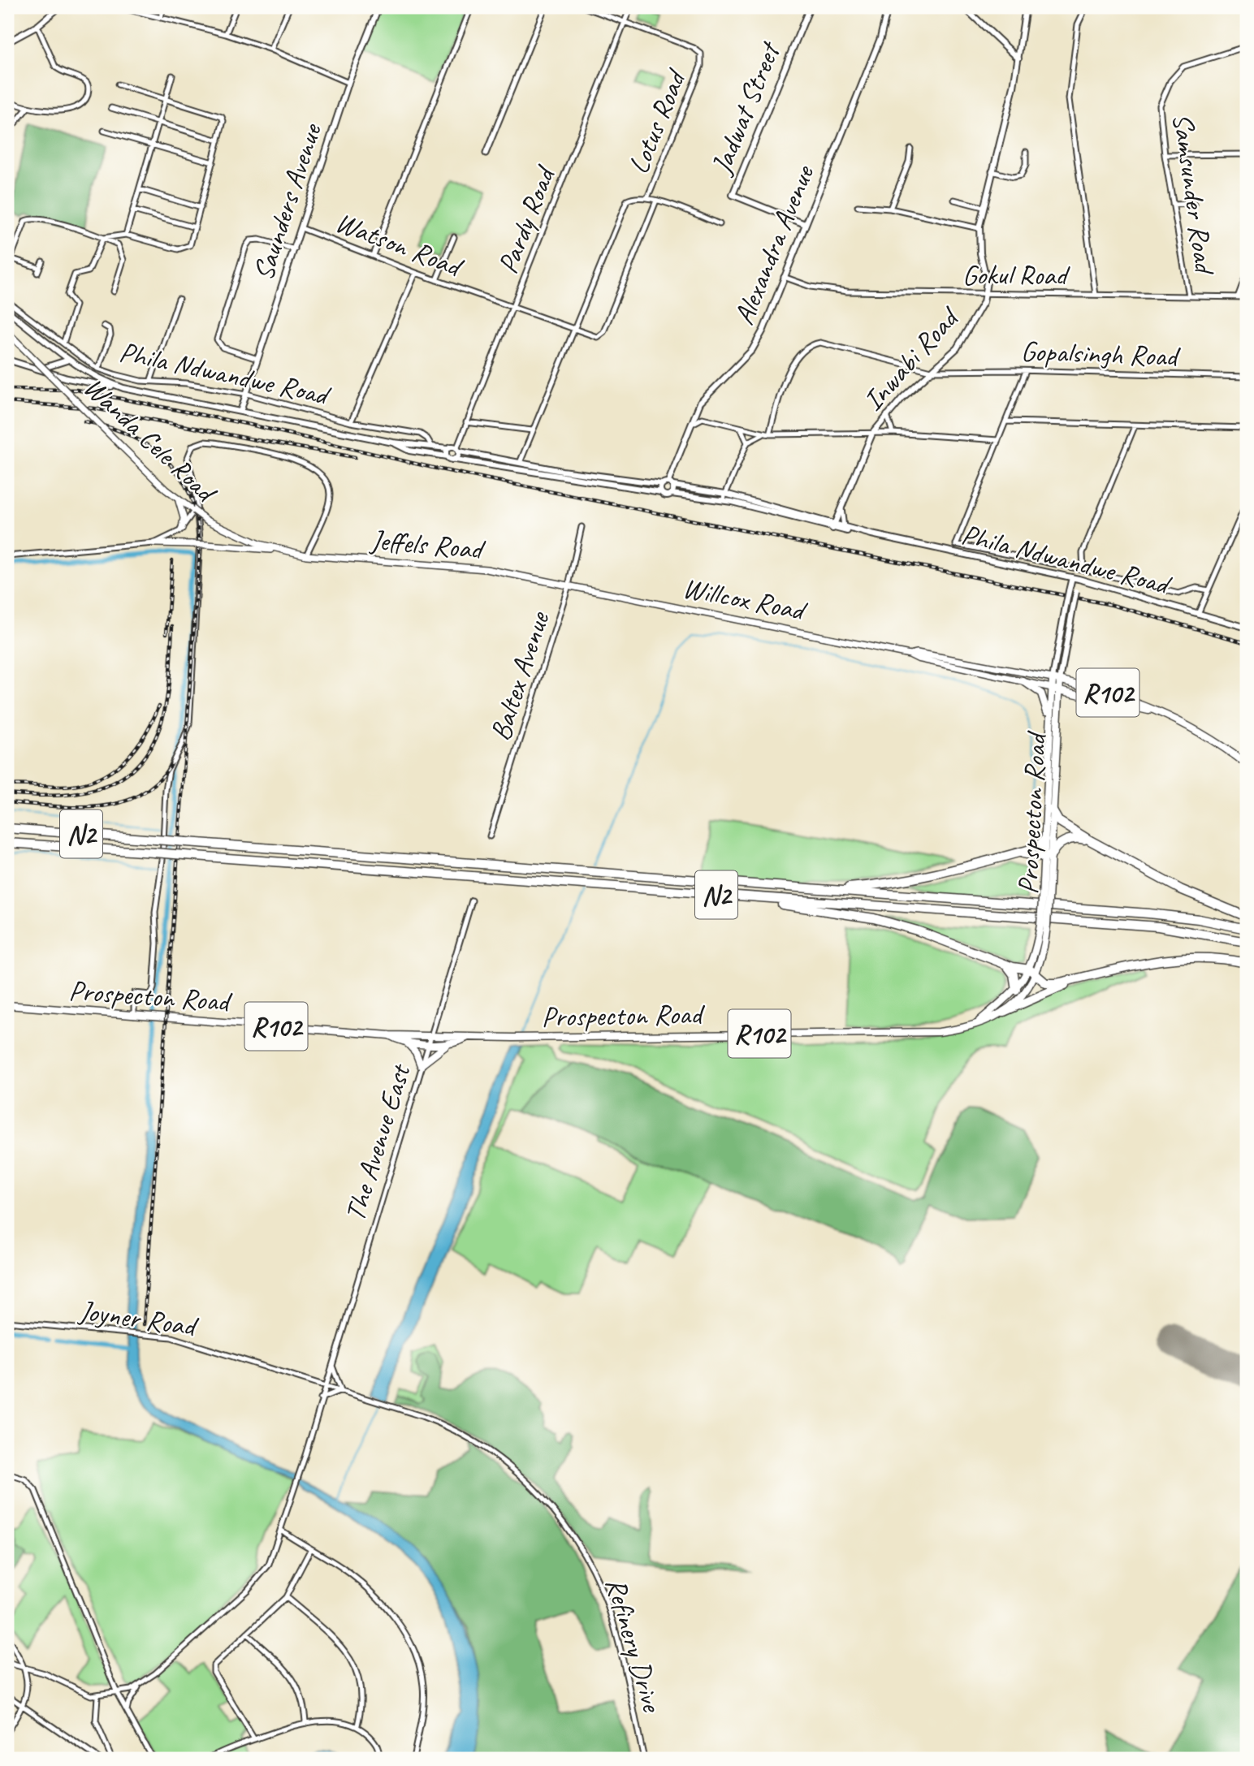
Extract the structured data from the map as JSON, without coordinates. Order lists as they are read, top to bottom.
{
  "streets": {
    "highway": ["N2"],
    "main road": [
      "Wanda Cele Road",
      "Jeffels Road",
      "Willcox Road",
      "R102",
      "Prospecton Road"
    ],
    "street": [
      "Jadwat Street",
      "Lotus Road",
      "Samsunder Road",
      "Saunders Avenue",
      "Pardy Road",
      "Watson Road",
      "Alexandra Avenue",
      "Gokul Road",
      "Gopalsingh Road",
      "Inwabi Road",
      "Phila Ndwandwe Road",
      "Baltex Avenue",
      "The Avenue East",
      "Joyner Road",
      "Refinery Drive"
    ]
  },
  "crossings": [
    ["Jadwat Street", "Alexandra Avenue"],
    ["Lotus Road", "Pardy Road"],
    ["Lotus Road", "Watson Road"],
    ["Lotus Road", "Phila Ndwandwe Road"],
    ["Samsunder Road", "Gokul Road"],
    ["Saunders Avenue", "Watson Road"],
    ["Saunders Avenue", "Phila Ndwandwe Road"],
    ["Pardy Road", "Watson Road"],
    ["Pardy Road", "Phila Ndwandwe Road"],
    ["Alexandra Avenue", "Gokul Road"],
    ["Alexandra Avenue", "Phila Ndwandwe Road"],
    ["Gokul Road", "Inwabi Road"],
    ["Gopalsingh Road", "Inwabi Road"],
    ["Inwabi Road", "Phila Ndwandwe Road"],
    ["Phila Ndwandwe Road", "Prospecton Road"],
    ["Wanda Cele Road", "Jeffels Road"],
    ["Jeffels Road", "Willcox Road"],
    ["Jeffels Road", "Baltex Avenue"],
    ["Willcox Road", "Baltex Avenue"],
    ["Willcox Road", "R102"],
    ["Willcox Road", "Prospecton Road"],
    ["R102", "Prospecton Road"],
    ["R102", "The Avenue East"],
    ["The Avenue East", "Joyner Road"],
    ["The Avenue East", "Refinery Drive"],
    ["Joyner Road", "Refinery Drive"]
  ]
}
